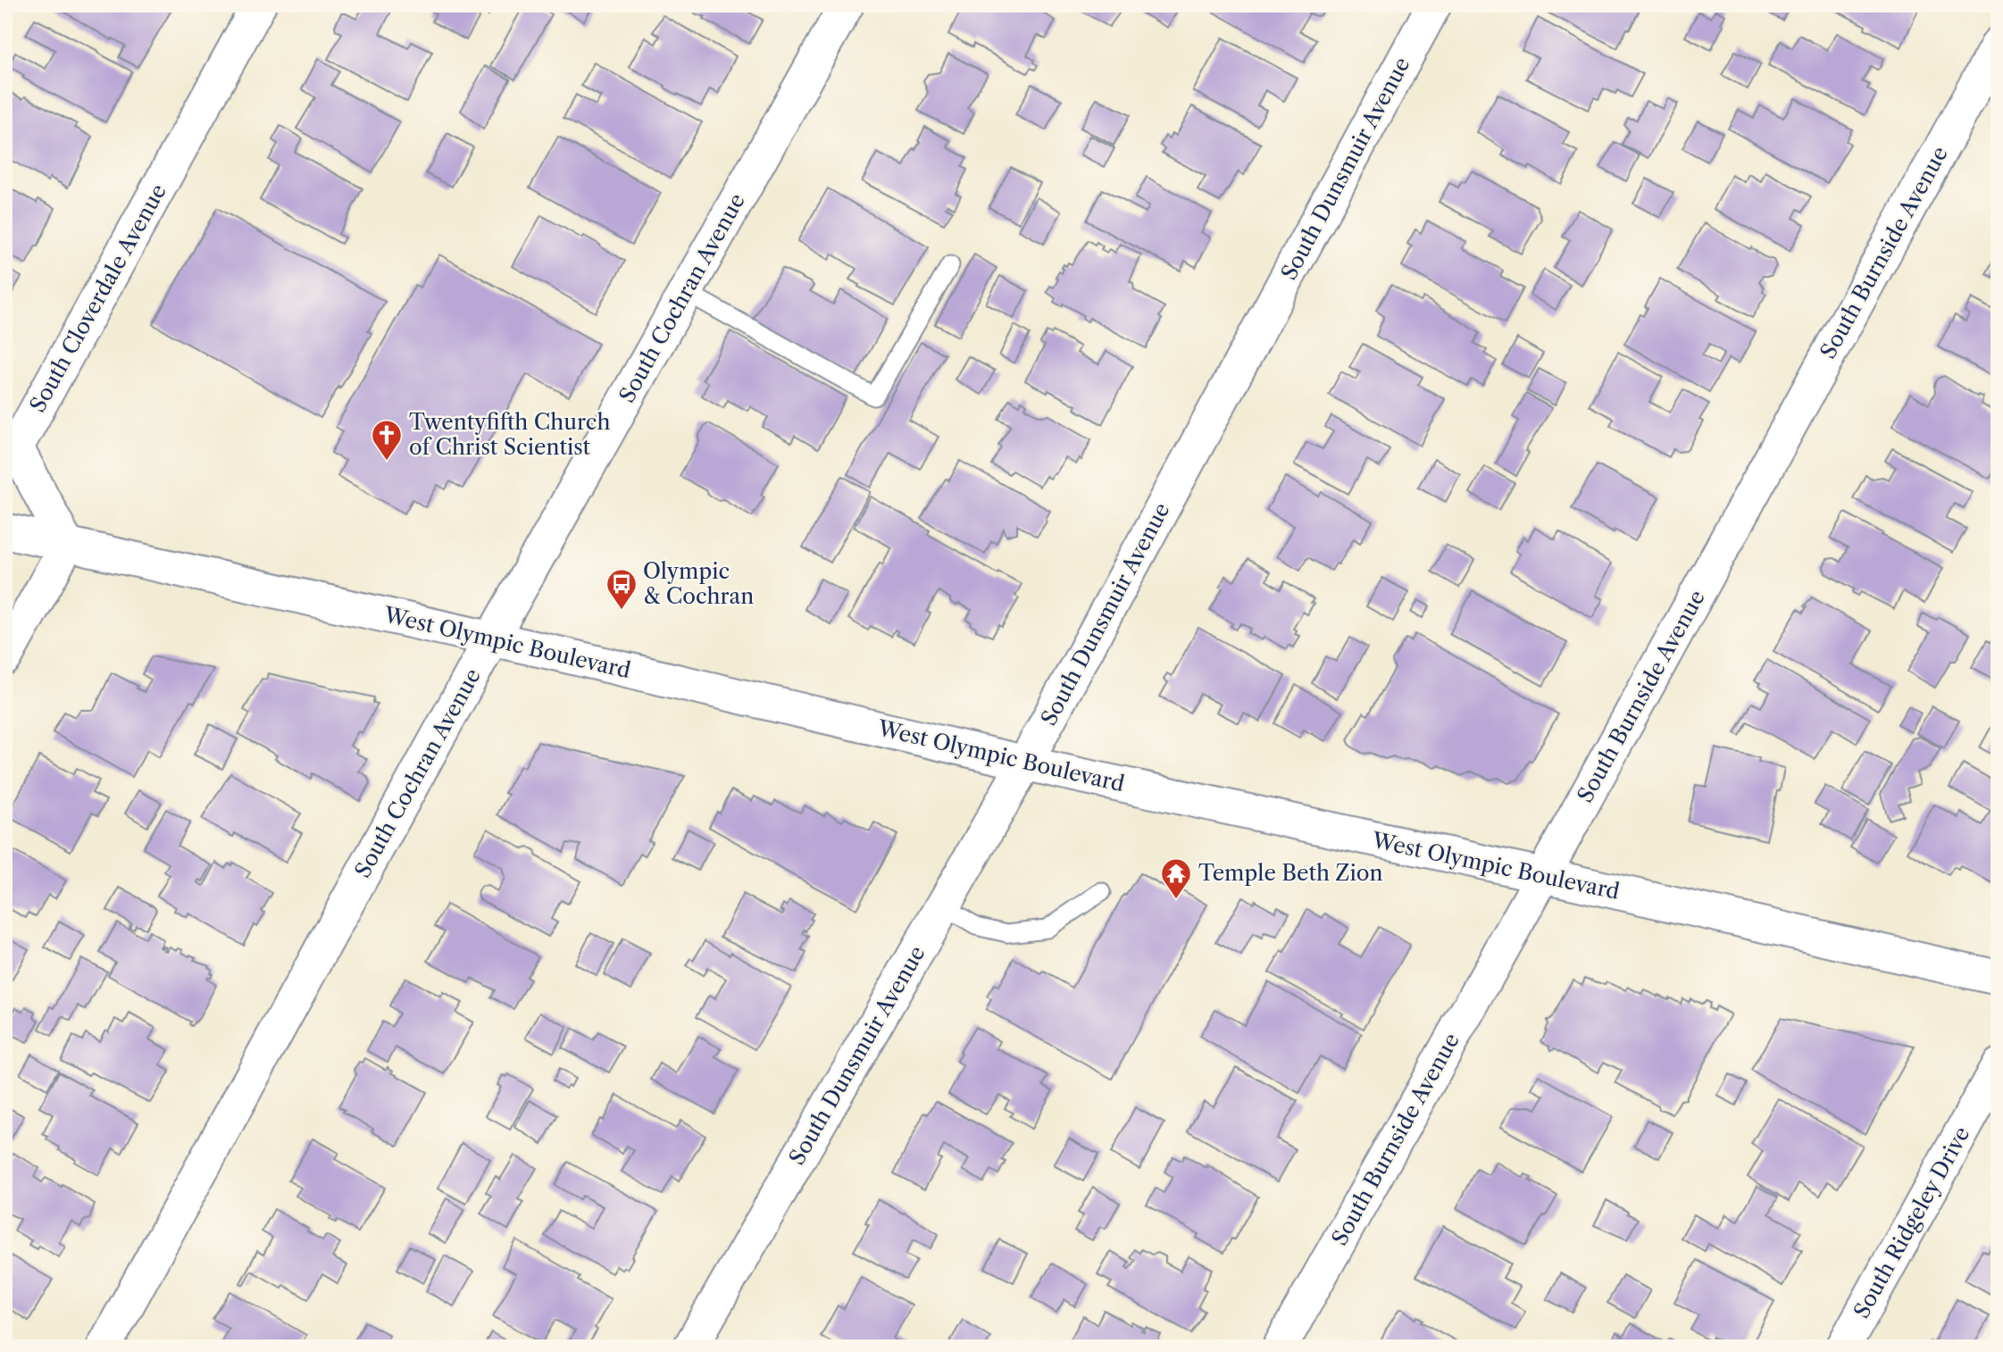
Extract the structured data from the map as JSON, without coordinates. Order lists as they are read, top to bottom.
{
  "streets": {
    "street": [
      "South Dunsmuir Avenue",
      "South Burnside Avenue",
      "South Cloverdale Avenue",
      "South Cochran Avenue",
      "West Olympic Boulevard",
      "South Ridgeley Drive"
    ]
  },
  "crossings": [
    ["South Dunsmuir Avenue", "West Olympic Boulevard"],
    ["South Burnside Avenue", "West Olympic Boulevard"],
    ["South Cloverdale Avenue", "West Olympic Boulevard"],
    ["South Cochran Avenue", "West Olympic Boulevard"]
  ],
  "places": {
    "church": ["Twentyfifth Church of Christ Scientist"],
    "bus stop": ["Olympic & Cochran"],
    "temple": ["Temple Beth Zion"]
  }
}
